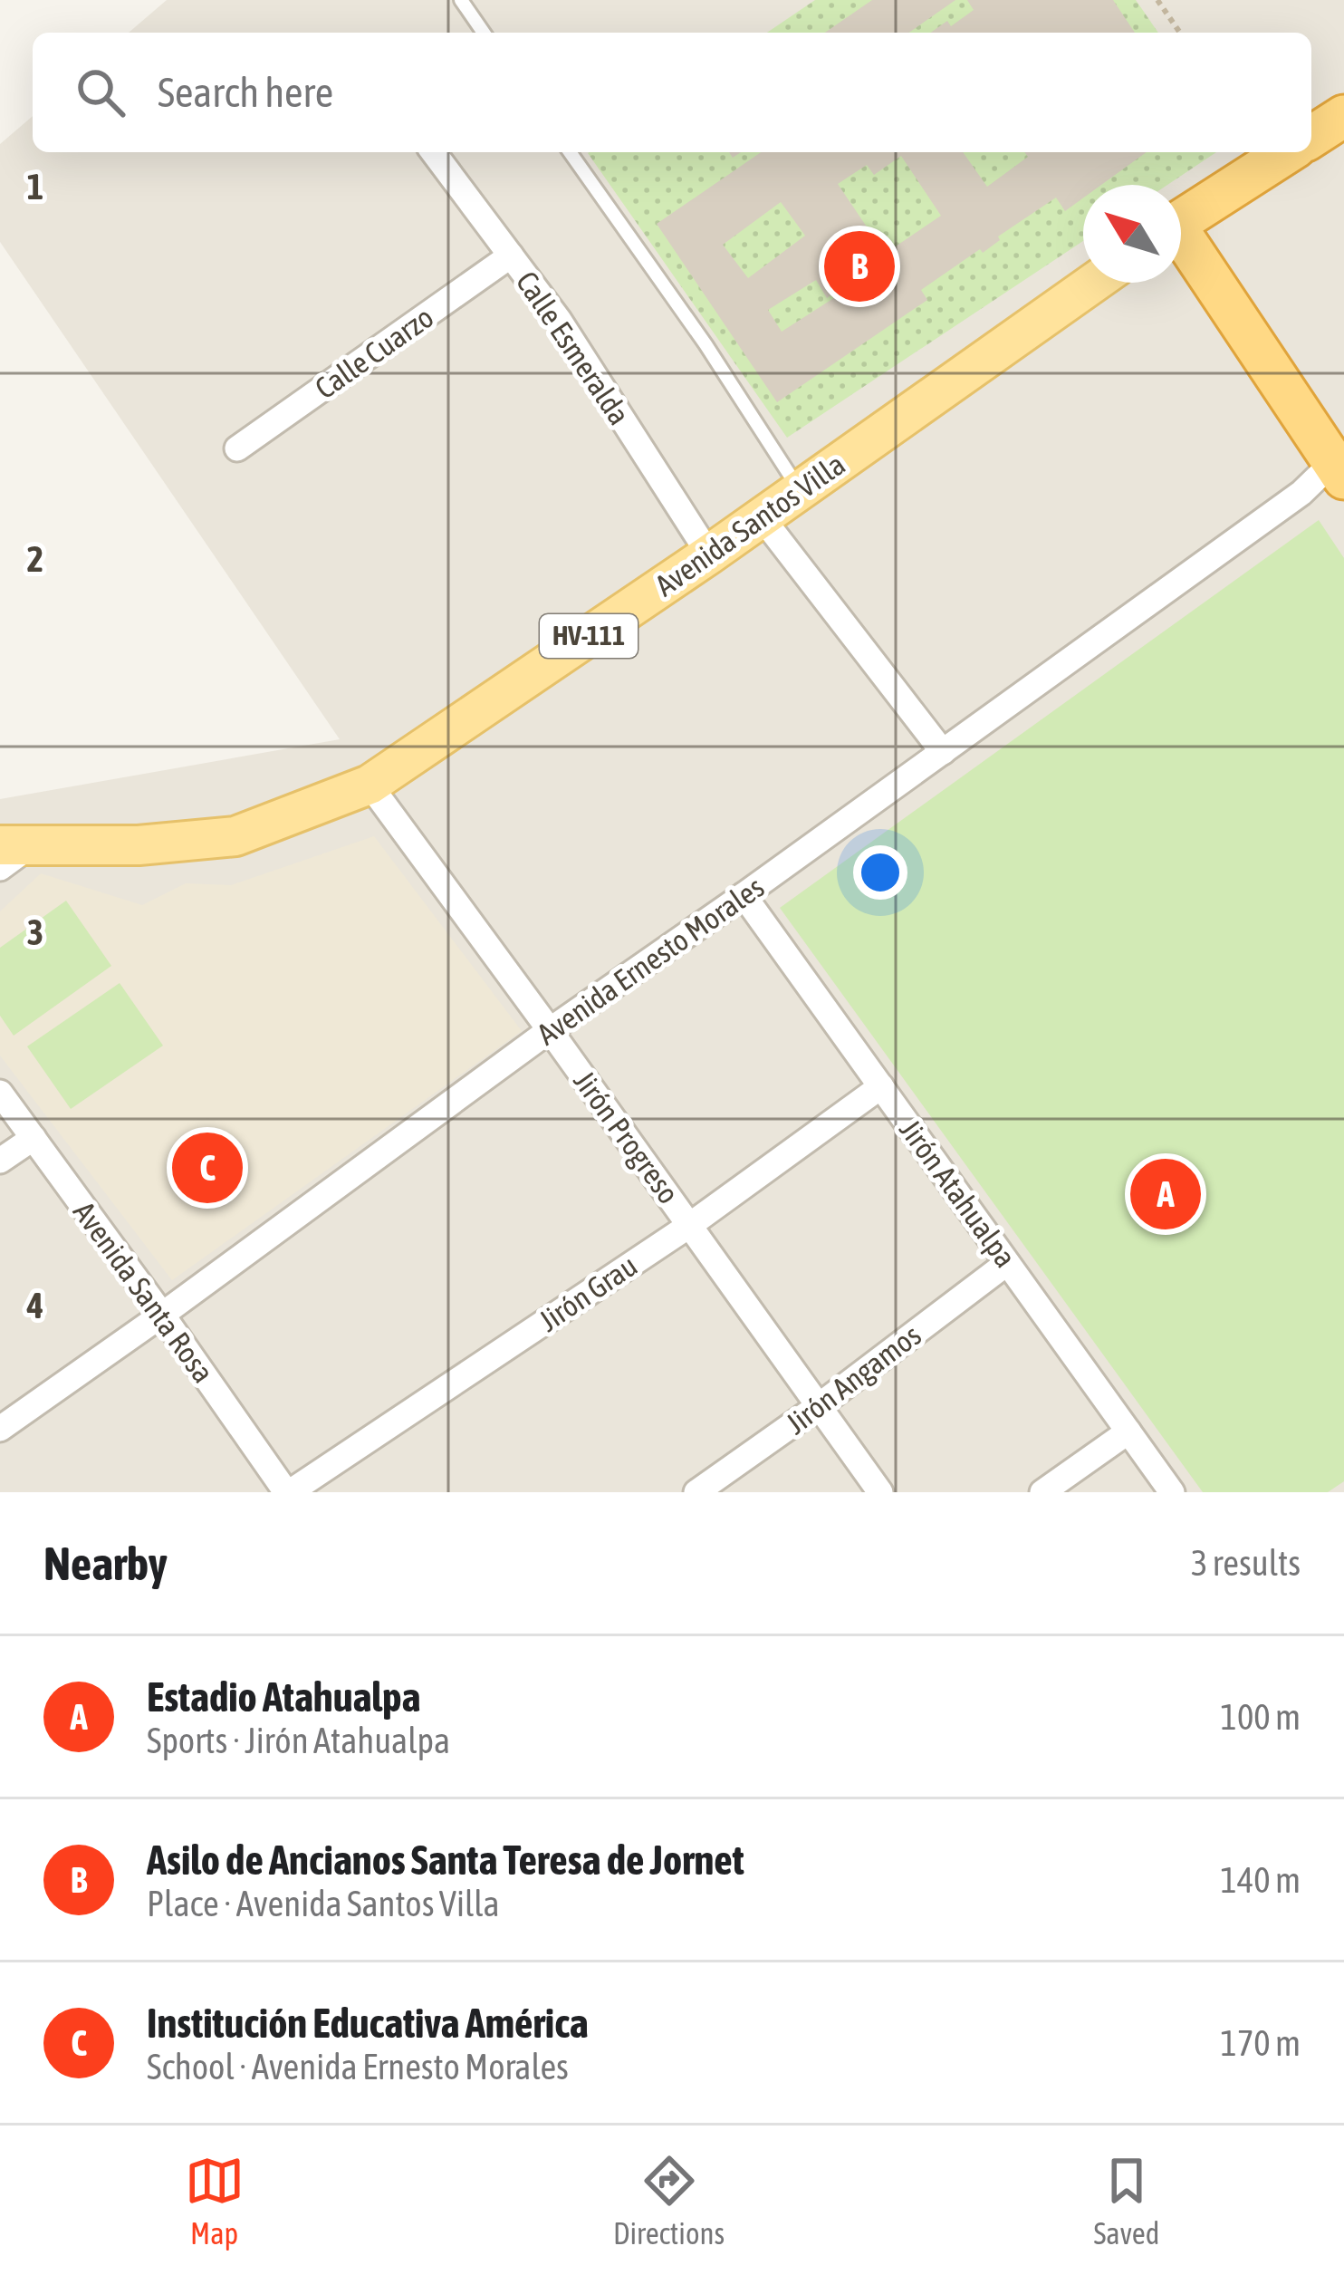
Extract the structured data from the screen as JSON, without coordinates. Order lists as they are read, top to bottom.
{
  "streets": {
    "main road": ["Avenida Santos Villa", "HV-111"],
    "street": [
      "Calle Esmeralda",
      "Calle Cuarzo",
      "Avenida Ernesto Morales",
      "Jirón Progreso",
      "Jirón Atahualpa",
      "Avenida Santa Rosa",
      "Jirón Grau",
      "Jirón Angamos"
    ]
  },
  "crossings": [
    ["Calle Esmeralda", "Calle Cuarzo"],
    ["Calle Esmeralda", "Avenida Santos Villa"],
    ["Avenida Santos Villa", "Jirón Progreso"],
    ["Avenida Ernesto Morales", "Jirón Progreso"],
    ["Avenida Ernesto Morales", "Jirón Atahualpa"],
    ["Avenida Ernesto Morales", "Avenida Santa Rosa"],
    ["Jirón Progreso", "Jirón Grau"],
    ["Jirón Progreso", "Jirón Angamos"],
    ["Jirón Atahualpa", "Jirón Grau"],
    ["Jirón Atahualpa", "Jirón Angamos"],
    ["Avenida Santa Rosa", "Jirón Grau"]
  ],
  "north": "top left",
  "page": {
    "search": "Search here",
    "pins": ["B", "C", "A"],
    "heading": ["Nearby", "3 results"],
    "list": [
      {
        "mark": "A",
        "name": "Estadio Atahualpa",
        "note": "Sports · Jirón Atahualpa",
        "value": "100 m"
      },
      {
        "mark": "B",
        "name": "Asilo de Ancianos Santa Teresa de Jornet",
        "note": "Place · Avenida Santos Villa",
        "value": "140 m"
      },
      {
        "mark": "C",
        "name": "Institución Educativa América",
        "note": "School · Avenida Ernesto Morales",
        "value": "170 m"
      }
    ],
    "nav": ["Map", "Directions", "Saved"]
  },
  "grid": {
    "rows": [
      "1",
      "2",
      "3",
      "4"
    ]
  }
}
